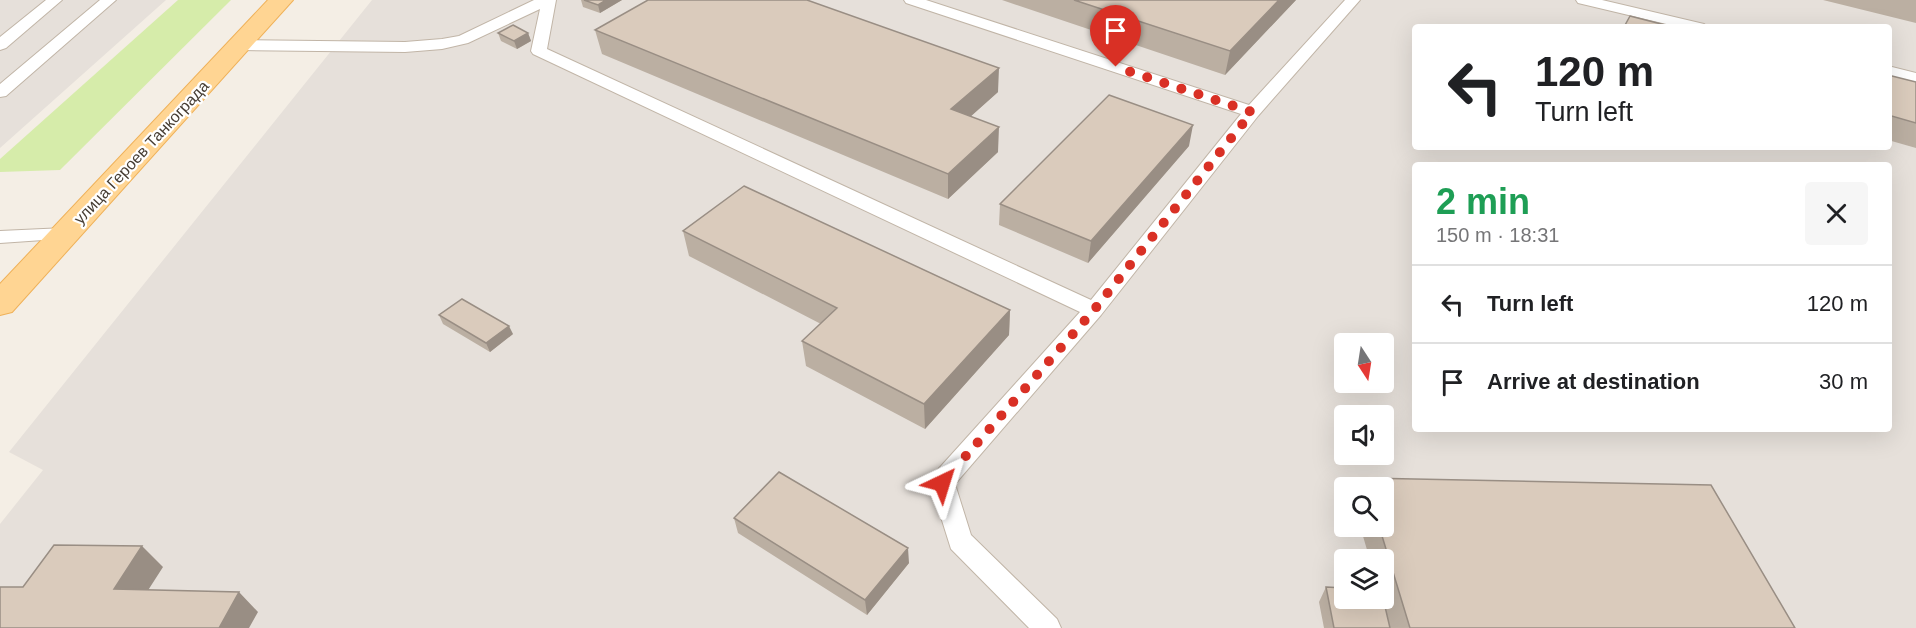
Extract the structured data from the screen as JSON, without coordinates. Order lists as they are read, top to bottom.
{
  "streets": {
    "main road": ["улица Героев Танкограда"]
  },
  "north": "bottom",
  "page": {
    "turn": ["120 m", "Turn left"],
    "heading": ["2 min", "150 m · 18:31"],
    "list": [
      {
        "name": "Turn left",
        "value": "120 m"
      },
      {
        "name": "Arrive at destination",
        "value": "30 m"
      }
    ]
  }
}
